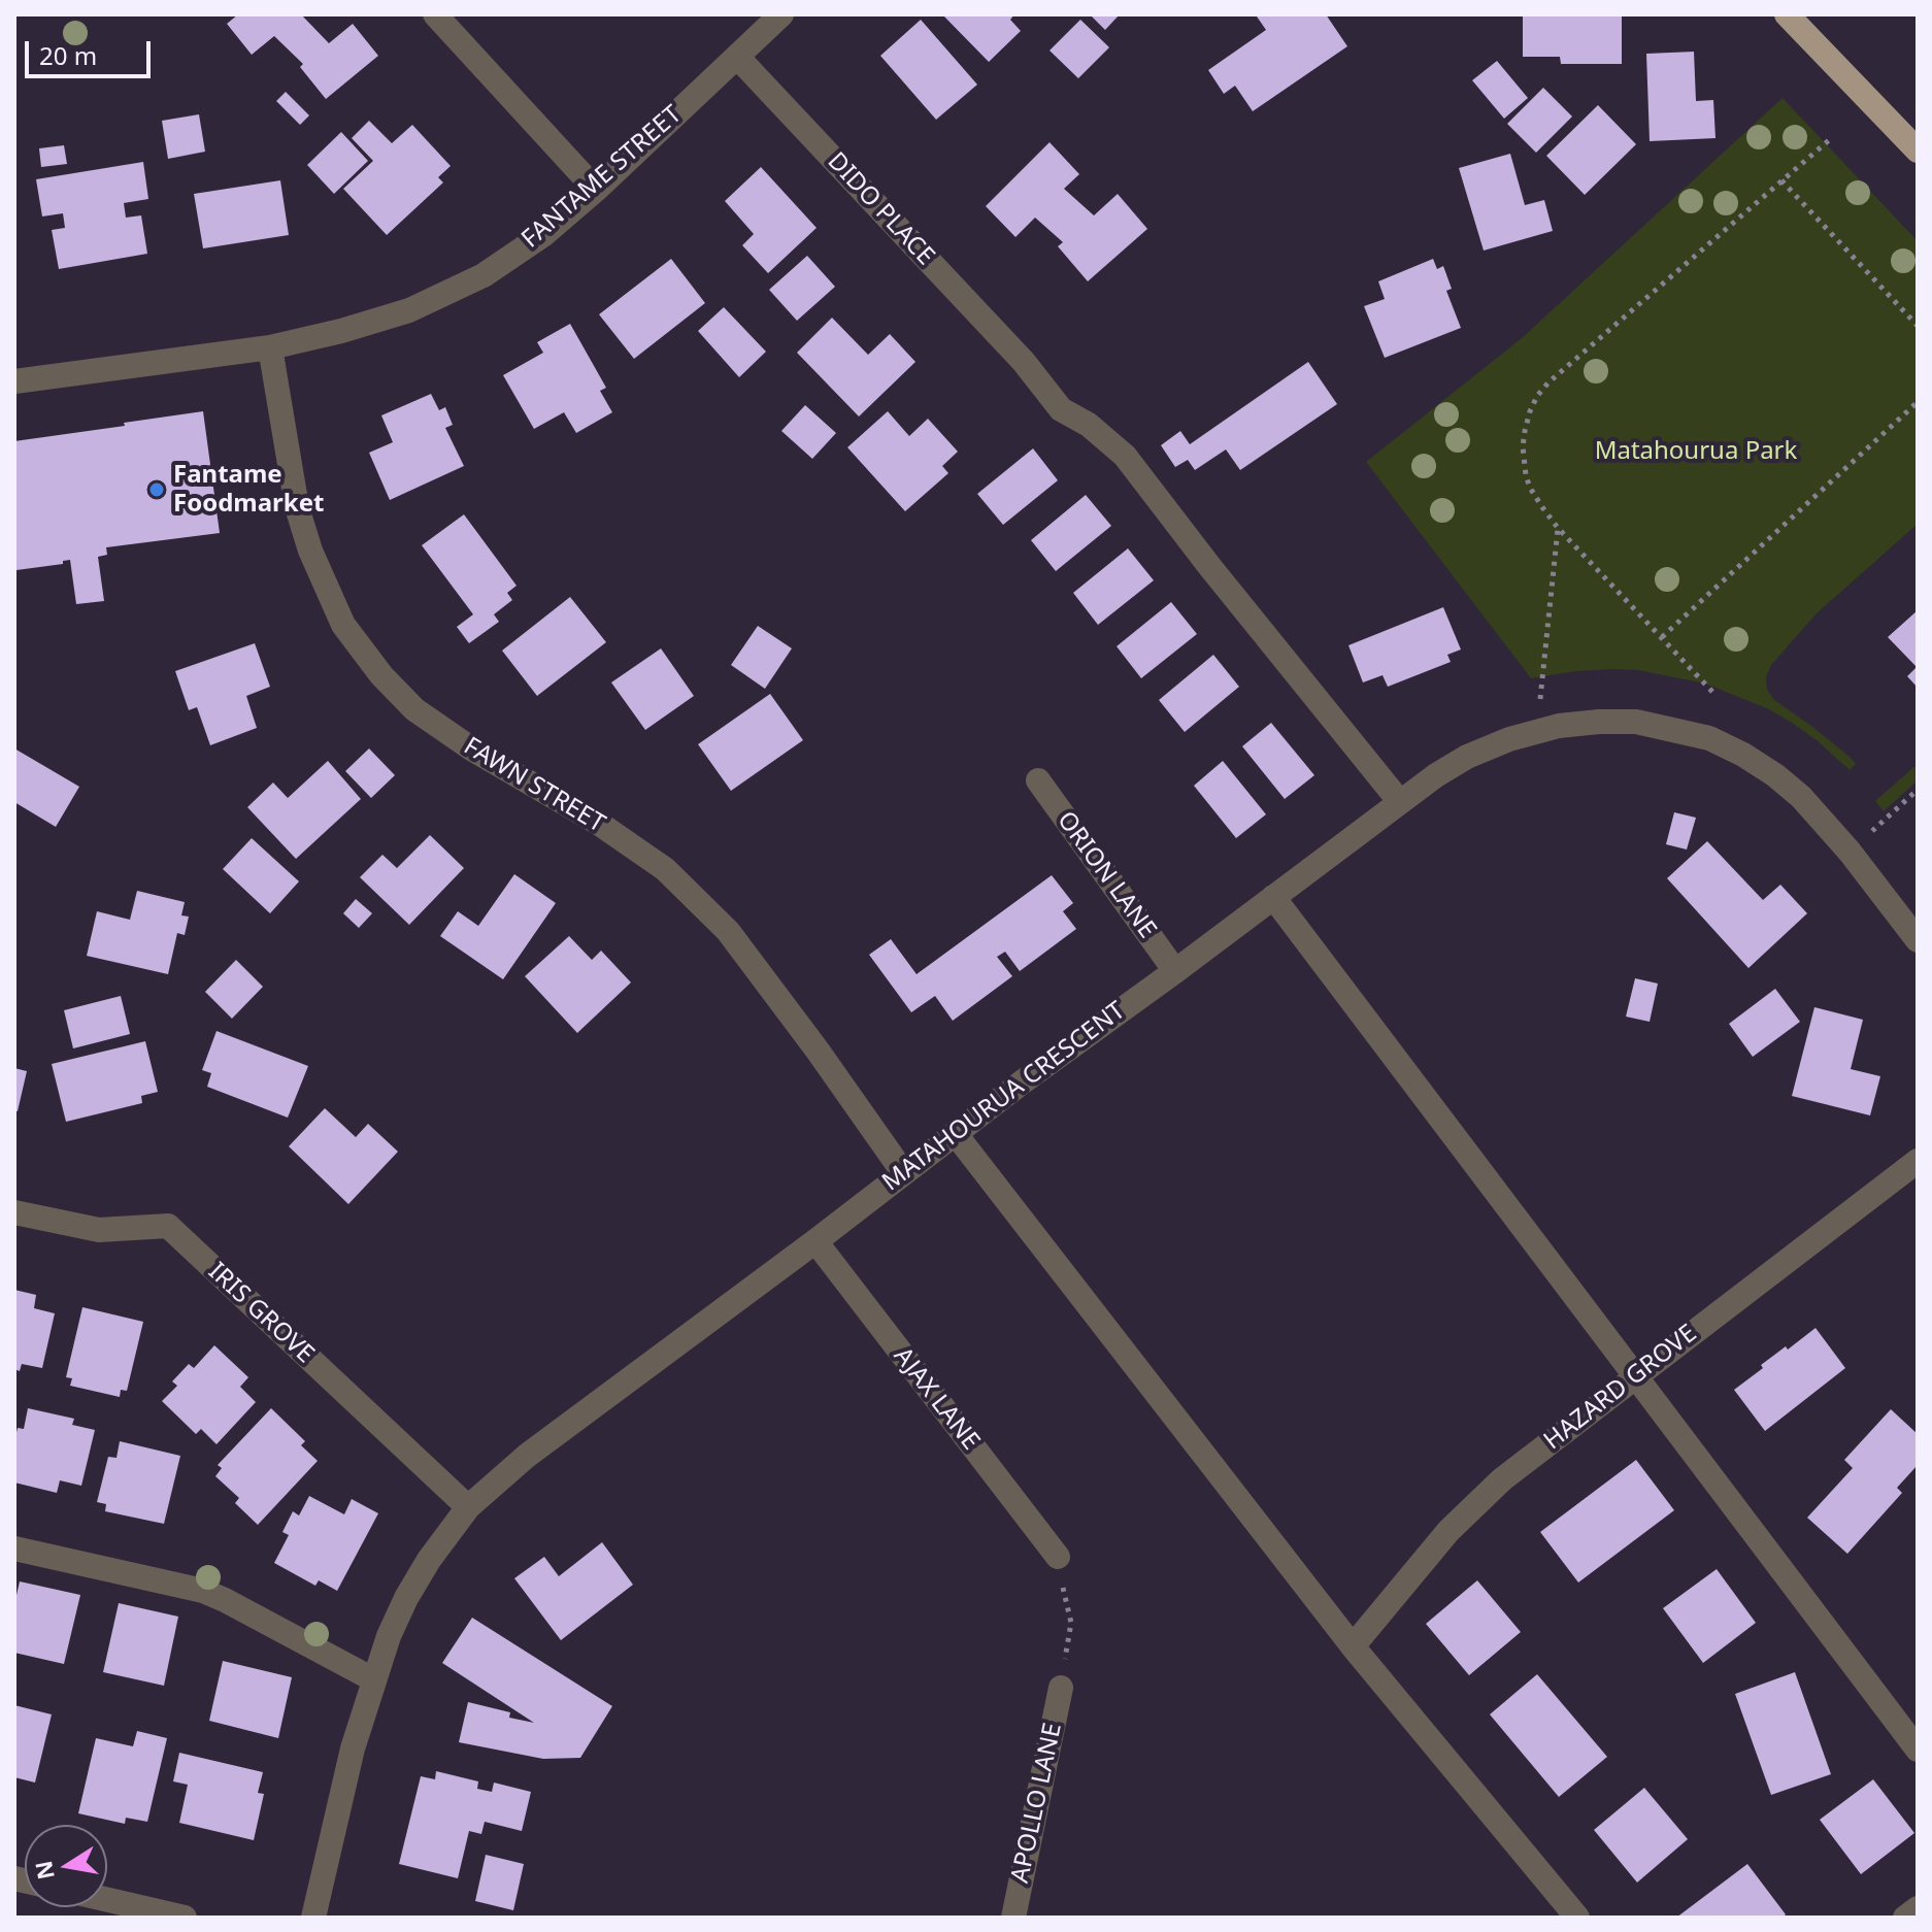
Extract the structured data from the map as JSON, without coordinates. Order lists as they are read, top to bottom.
{
  "streets": {
    "street": [
      "FANTAME STREET",
      "DIDO PLACE",
      "FAWN STREET",
      "ORION LANE",
      "MATAHOURUA CRESCENT",
      "IRIS GROVE",
      "HAZARD GROVE",
      "AJAX LANE",
      "APOLLO LANE"
    ]
  },
  "crossings": [
    ["FANTAME STREET", "DIDO PLACE"],
    ["FANTAME STREET", "FAWN STREET"],
    ["DIDO PLACE", "MATAHOURUA CRESCENT"],
    ["FAWN STREET", "MATAHOURUA CRESCENT"],
    ["ORION LANE", "MATAHOURUA CRESCENT"],
    ["MATAHOURUA CRESCENT", "IRIS GROVE"],
    ["MATAHOURUA CRESCENT", "AJAX LANE"]
  ],
  "parks": ["Matahourua Park"],
  "places": ["Fantame Foodmarket"],
  "scale_bar": "20 m",
  "north": "left"
}
